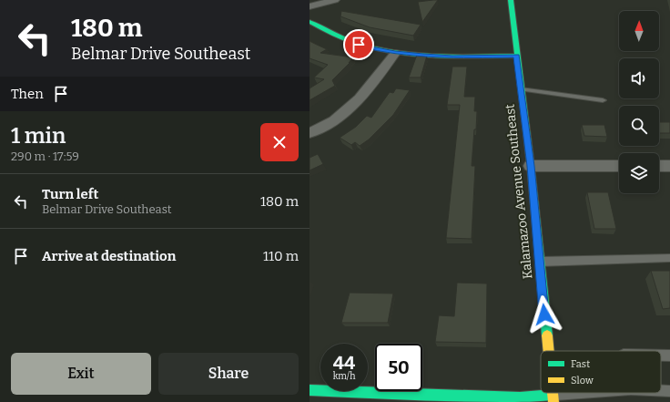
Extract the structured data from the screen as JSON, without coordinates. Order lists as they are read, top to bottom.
{
  "streets": {
    "main road": ["Kalamazoo Avenue Southeast"]
  },
  "legend": ["Fast", "Slow"],
  "north": "top",
  "page": {
    "turn": ["180 m", "Belmar Drive Southeast"],
    "then": "Then",
    "heading": ["1 min", "290 m · 17:59"],
    "list": [
      {
        "name": "Turn left",
        "note": "Belmar Drive Southeast",
        "value": "180 m"
      },
      {
        "name": "Arrive at destination",
        "value": "110 m"
      }
    ],
    "speed": "44 km/h",
    "limit": "50",
    "buttons": ["Exit", "Share"]
  }
}
